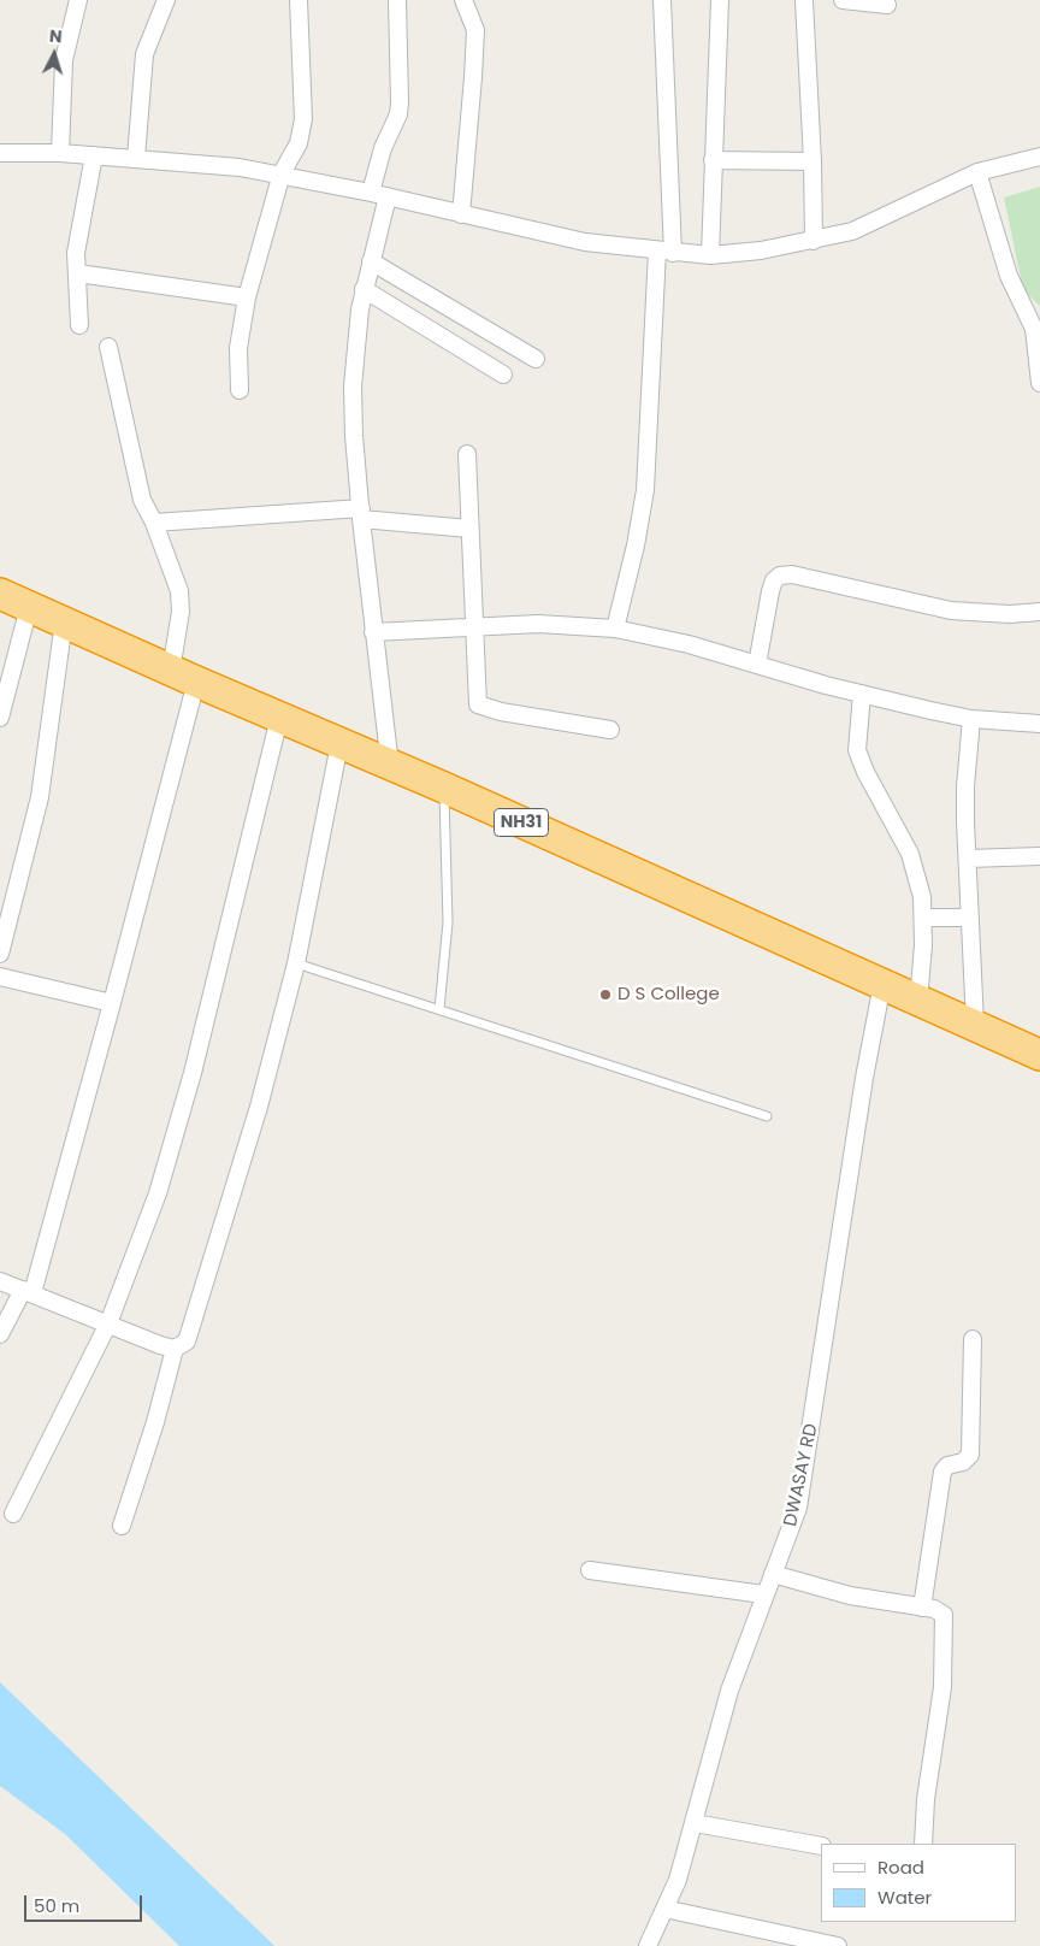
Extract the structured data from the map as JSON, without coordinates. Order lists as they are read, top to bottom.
{
  "streets": {
    "highway": ["NH31"],
    "street": ["DWASAY RD"]
  },
  "crossings": [
    ["NH31", "DWASAY RD"]
  ],
  "places": ["D S College"],
  "legend": ["Road", "Water"],
  "scale_bar": "50 m",
  "north": "top"
}
